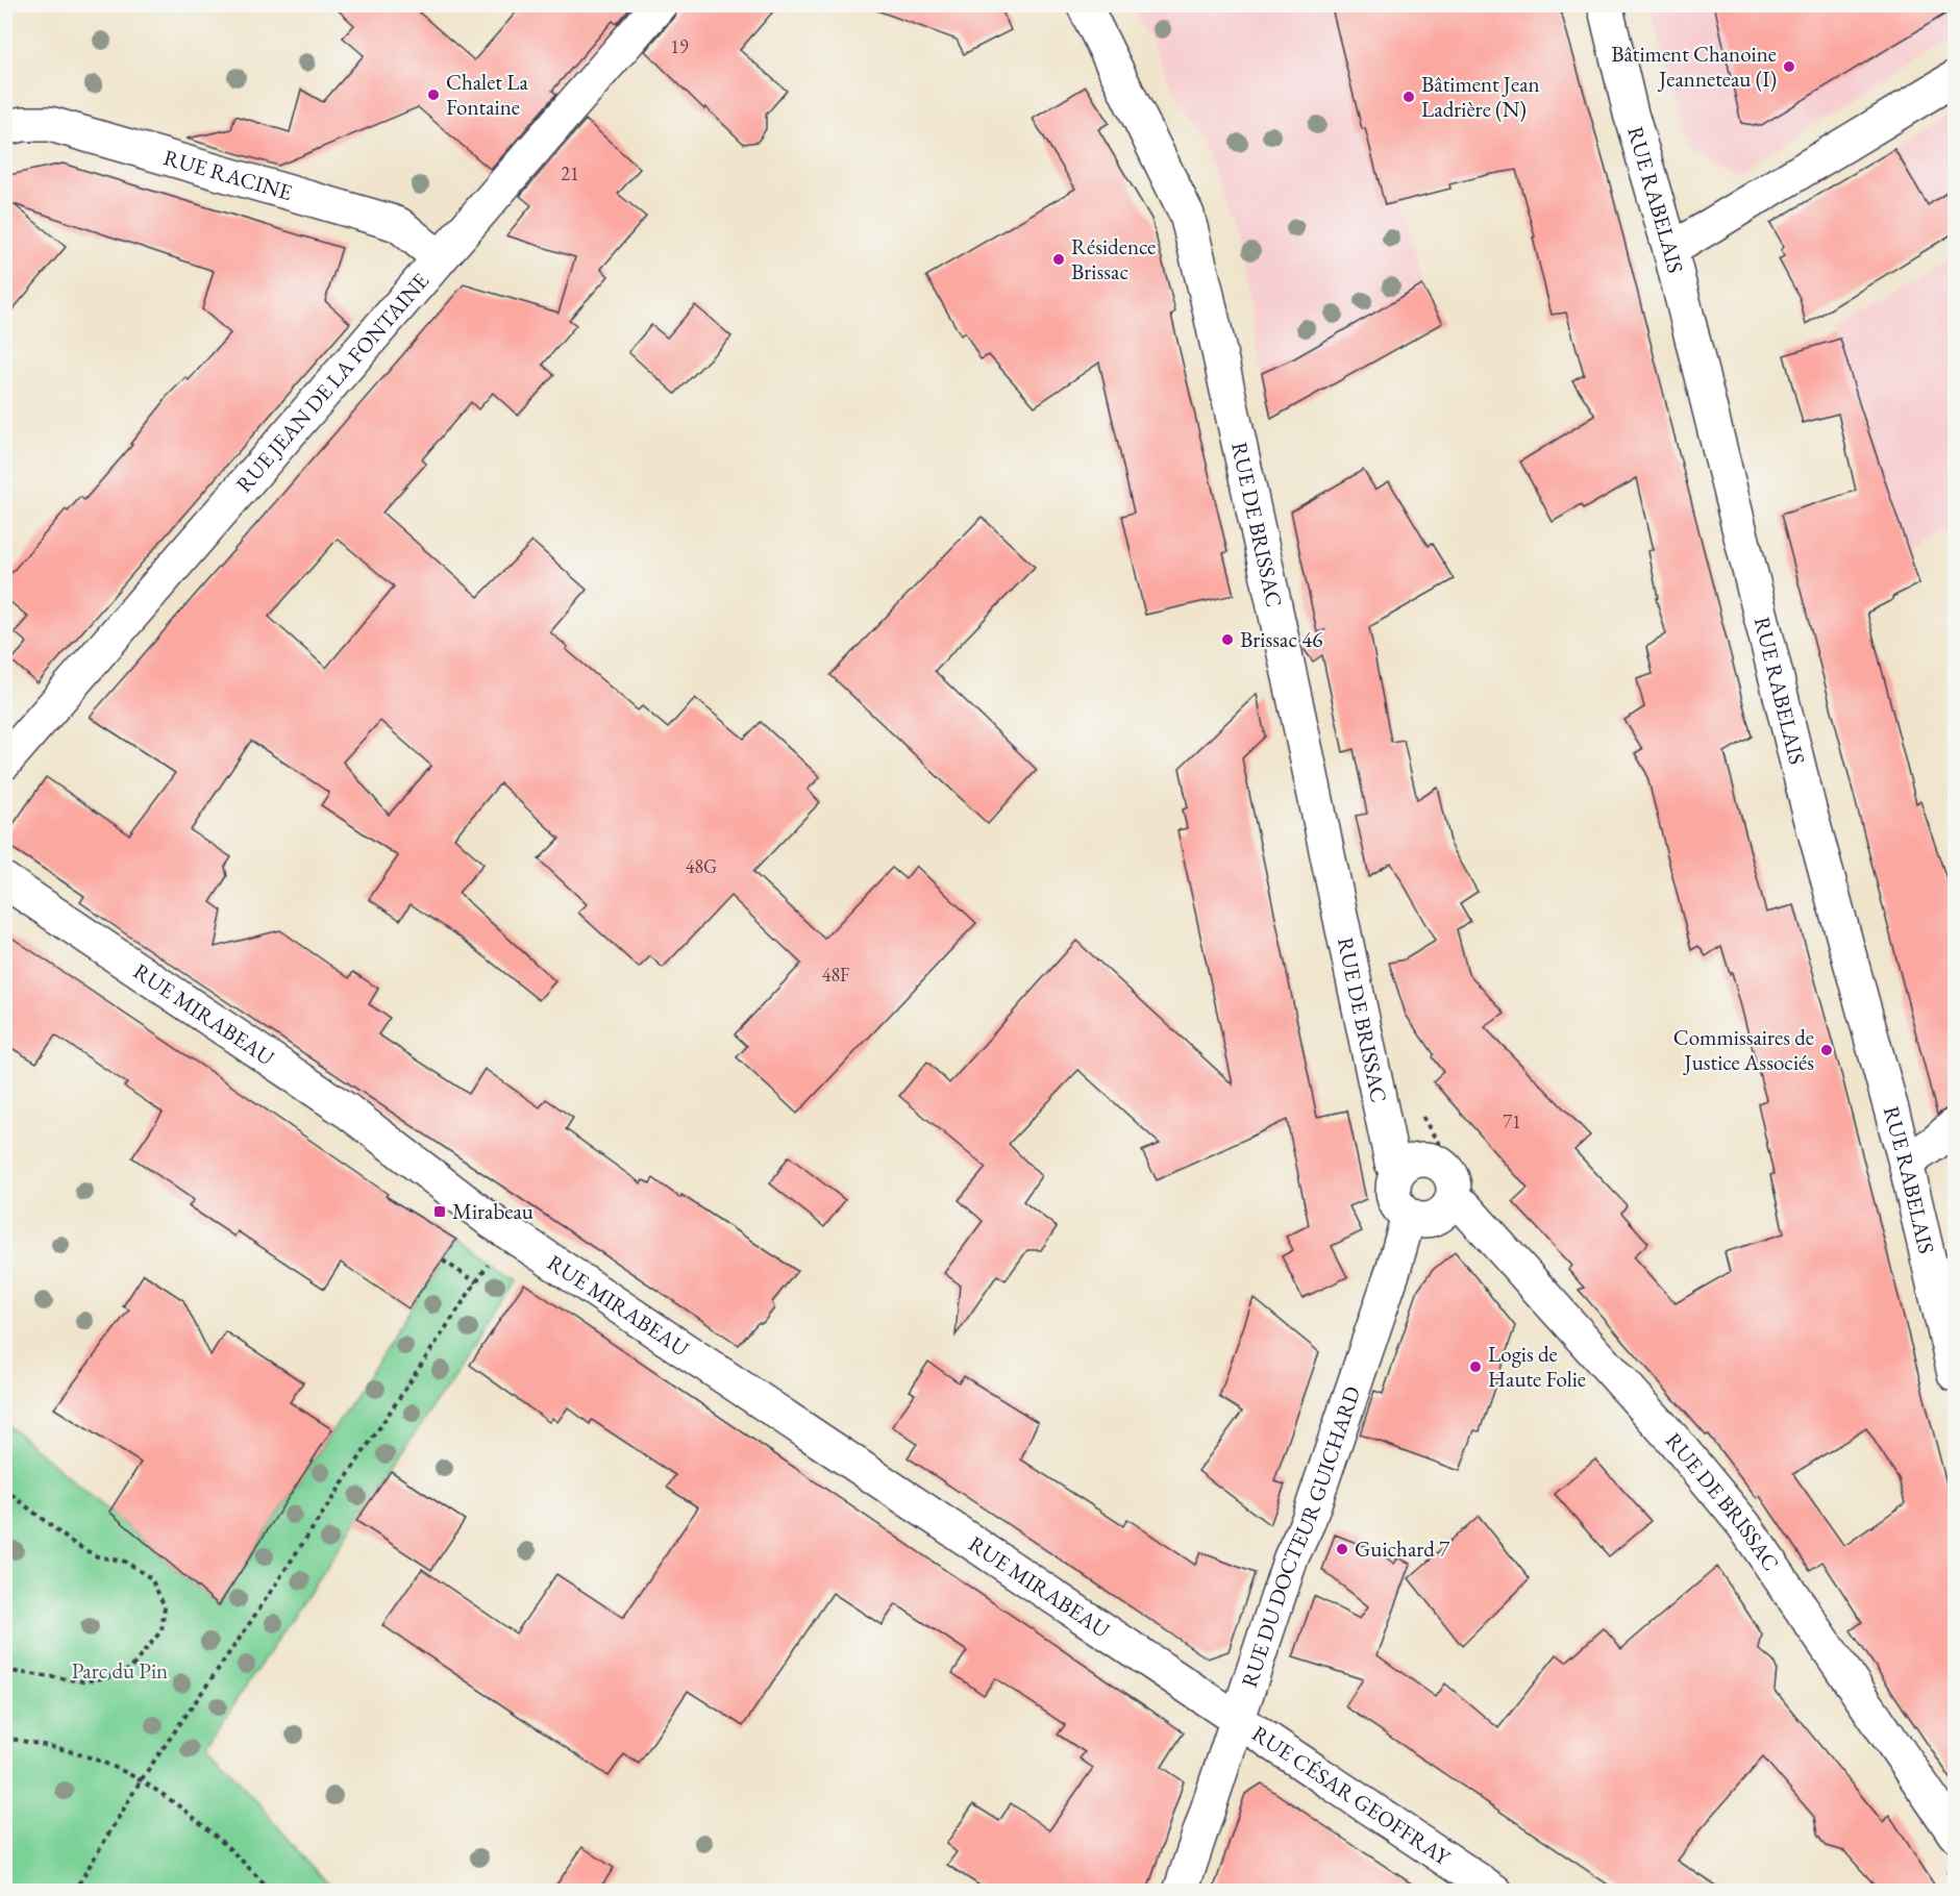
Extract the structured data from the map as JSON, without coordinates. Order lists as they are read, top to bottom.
{
  "streets": {
    "street": [
      "RUE RACINE",
      "RUE RABELAIS",
      "RUE JEAN DE LA FONTAINE",
      "RUE DE BRISSAC",
      "RUE MIRABEAU",
      "RUE DU DOCTEUR GUICHARD",
      "RUE CÉSAR GEOFFRAY"
    ]
  },
  "crossings": [
    ["RUE RACINE", "RUE JEAN DE LA FONTAINE"],
    ["RUE DE BRISSAC", "RUE DU DOCTEUR GUICHARD"],
    ["RUE MIRABEAU", "RUE DU DOCTEUR GUICHARD"],
    ["RUE MIRABEAU", "RUE CÉSAR GEOFFRAY"],
    ["RUE DU DOCTEUR GUICHARD", "RUE CÉSAR GEOFFRAY"]
  ],
  "parks": ["Parc du Pin"],
  "places": {
    "other": [
      "Bâtiment Chanoine Jeanneteau (I)",
      "Chalet La Fontaine",
      "Bâtiment Jean Ladrière (N)",
      "Résidence Brissac",
      "Brissac 46",
      "Commissaires de Justice Associés",
      "Logis de Haute Folie",
      "Guichard 7"
    ],
    "transit": ["Mirabeau"]
  },
  "house_numbers": [
    "19",
    "21",
    "48G",
    "48F",
    "71"
  ]
}
